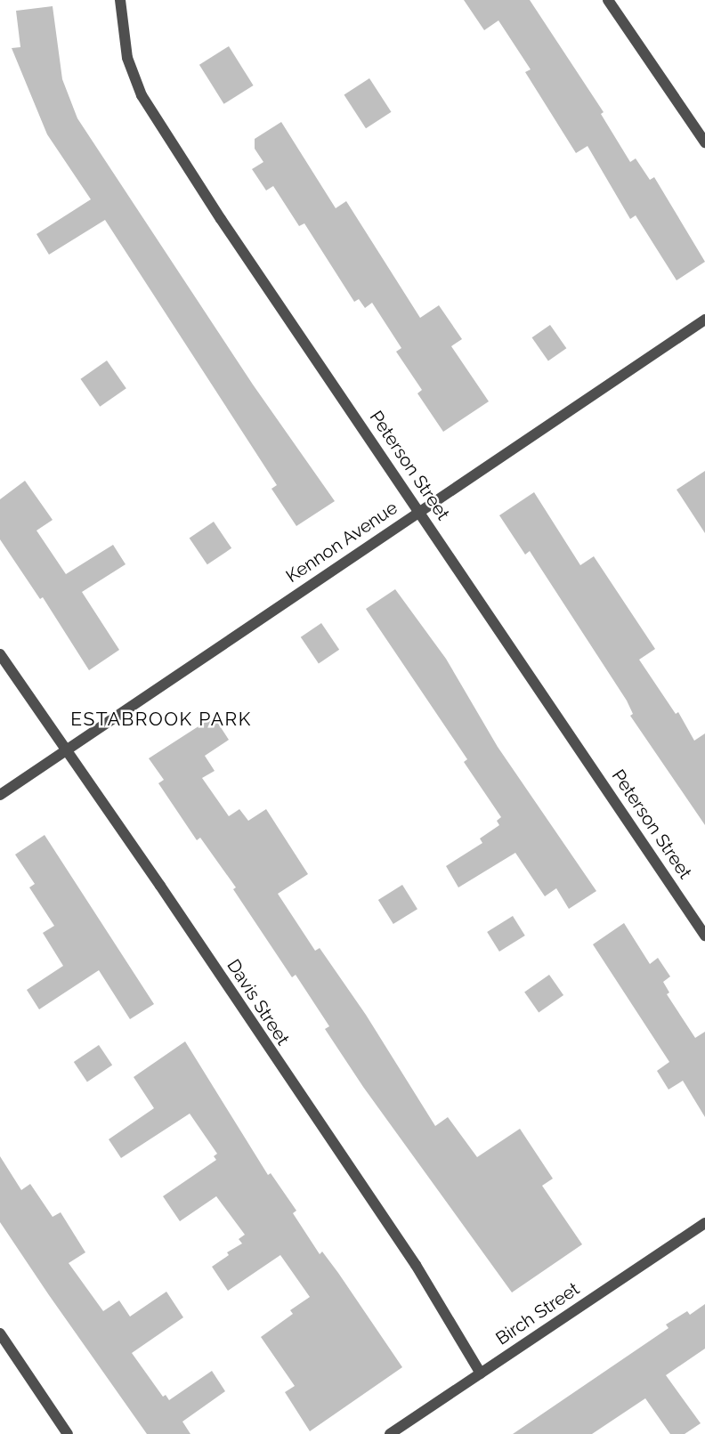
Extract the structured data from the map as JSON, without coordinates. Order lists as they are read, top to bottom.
{
  "streets": {
    "street": [
      "Peterson Street",
      "Kennon Avenue",
      "Davis Street",
      "Birch Street"
    ]
  },
  "crossings": [
    ["Peterson Street", "Kennon Avenue"],
    ["Kennon Avenue", "Davis Street"],
    ["Davis Street", "Birch Street"]
  ],
  "districts": ["ESTABROOK PARK"]
}
